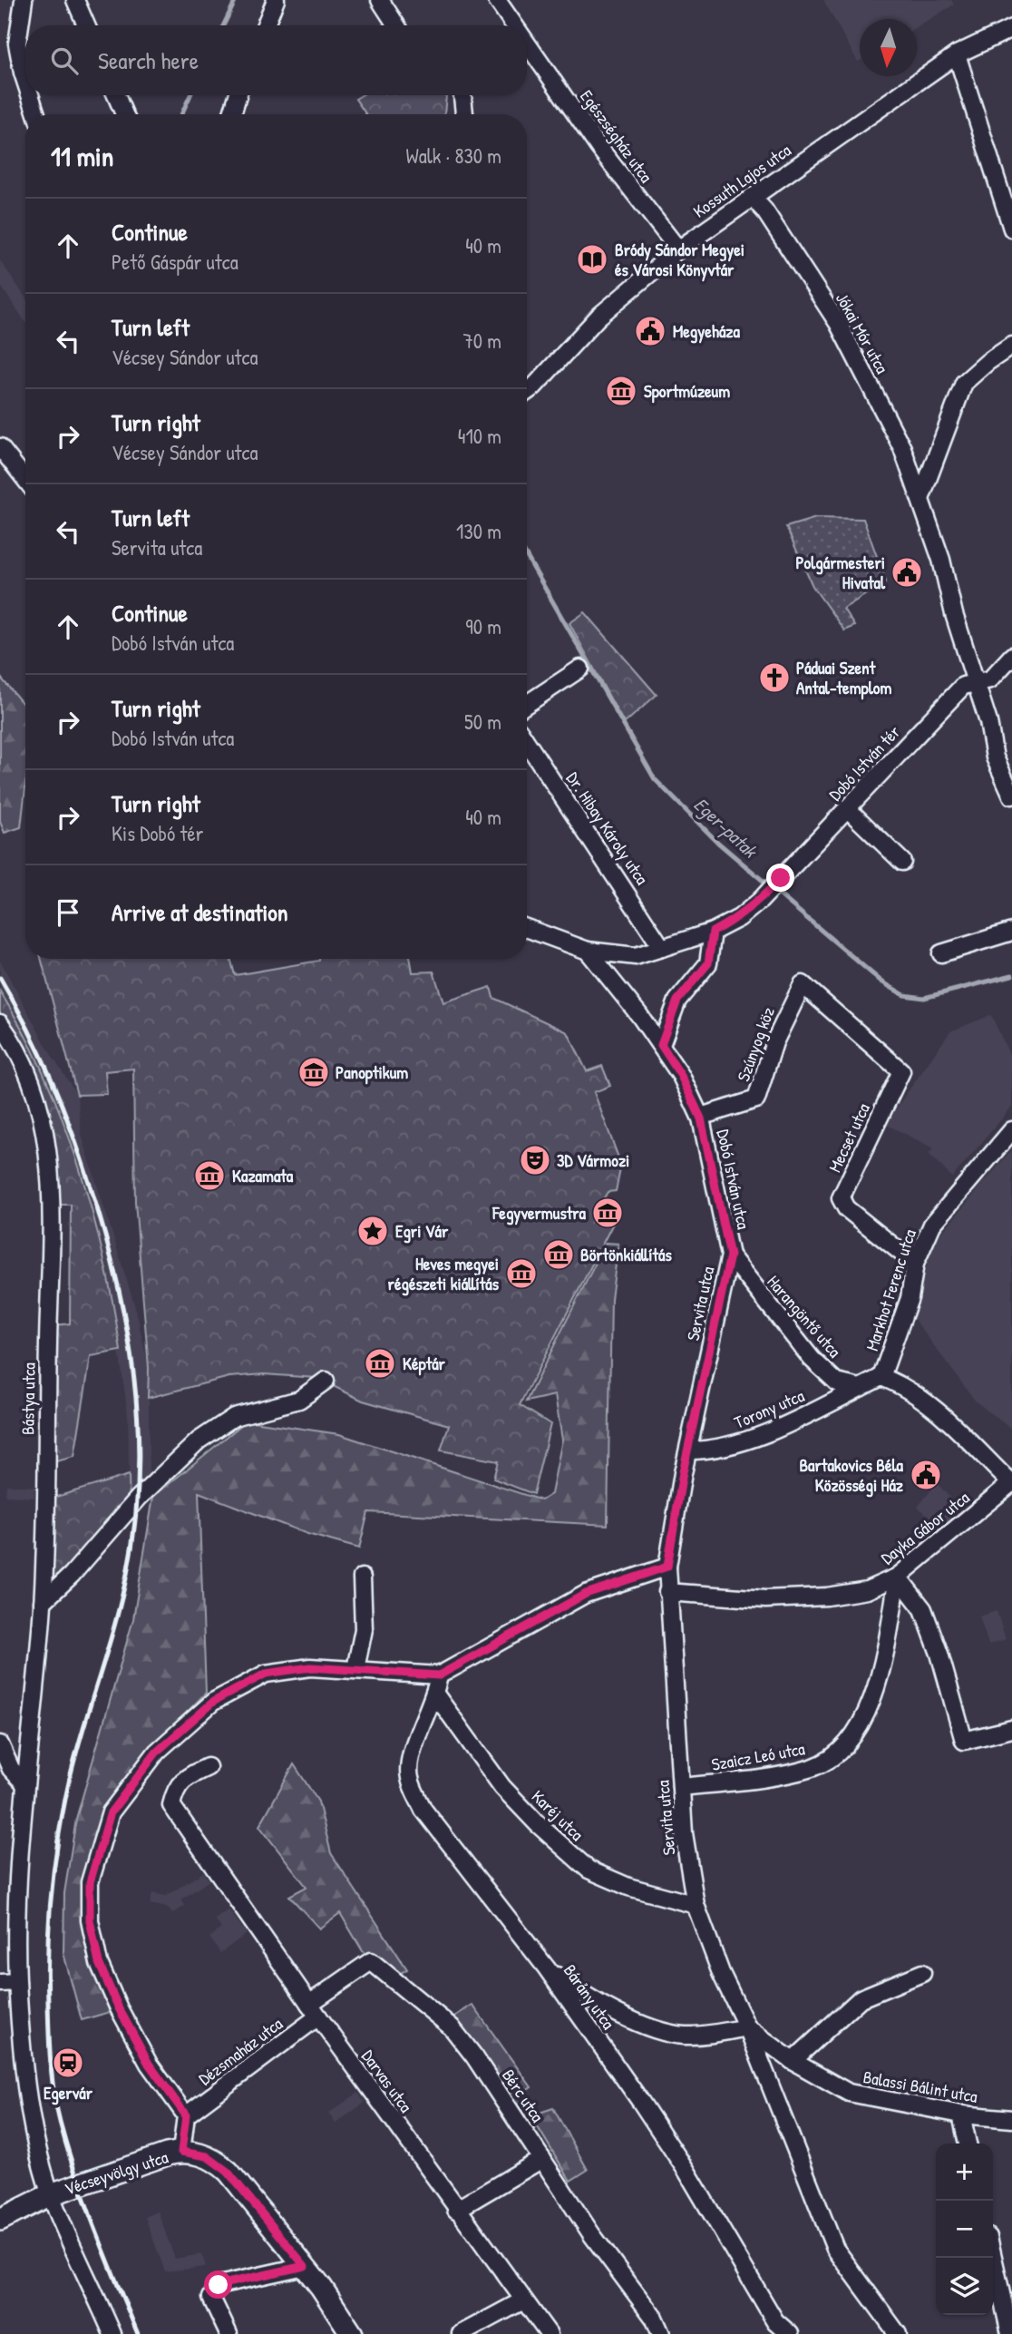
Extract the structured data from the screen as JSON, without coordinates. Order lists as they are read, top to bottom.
{
  "streets": {
    "main road": ["Vécseyvölgy utca"],
    "street": [
      "Egészségház utca",
      "Kossuth Lajos utca",
      "Jókai Mór utca",
      "Dobó István tér",
      "Dr. Hibay Károly utca",
      "Szúnyog köz",
      "Mecset utca",
      "Dobó István utca",
      "Markhot Ferenc utca",
      "Servita utca",
      "Harangöntő utca",
      "Bástya utca",
      "Torony utca",
      "Dayka Gábor utca",
      "Szaicz Leó utca",
      "Karéj utca",
      "Bárány utca",
      "Dézsmaház utca",
      "Darvas utca",
      "Balassi Bálint utca",
      "Bérc utca"
    ]
  },
  "crossings": [
    ["Egészségház utca", "Kossuth Lajos utca"],
    ["Kossuth Lajos utca", "Jókai Mór utca"],
    ["Jókai Mór utca", "Dobó István tér"],
    ["Dobó István tér", "Dr. Hibay Károly utca"],
    ["Szúnyog köz", "Mecset utca"],
    ["Szúnyog köz", "Dobó István utca"],
    ["Mecset utca", "Markhot Ferenc utca"],
    ["Dobó István utca", "Servita utca"],
    ["Dobó István utca", "Harangöntő utca"],
    ["Markhot Ferenc utca", "Torony utca"],
    ["Servita utca", "Harangöntő utca"],
    ["Servita utca", "Torony utca"],
    ["Servita utca", "Dayka Gábor utca"],
    ["Servita utca", "Szaicz Leó utca"],
    ["Servita utca", "Karéj utca"],
    ["Servita utca", "Balassi Bálint utca"],
    ["Harangöntő utca", "Torony utca"],
    ["Bástya utca", "Vécseyvölgy utca"],
    ["Dayka Gábor utca", "Szaicz Leó utca"],
    ["Karéj utca", "Bárány utca"],
    ["Dézsmaház utca", "Darvas utca"],
    ["Dézsmaház utca", "Bérc utca"],
    ["Darvas utca", "Bérc utca"]
  ],
  "water": ["Eger-patak"],
  "places": {
    "library": ["Bródy Sándor Megyei és Városi Könyvtár"],
    "public building": ["Megyeháza", "Polgármesteri Hivatal", "Bartakovics Béla Közösségi Ház"],
    "museum": [
      "Sportmúzeum",
      "Panoptikum",
      "Kazamata",
      "Fegyvermustra",
      "Börtönkiállítás",
      "Heves megyei régészeti kiállítás",
      "Képtár"
    ],
    "church": ["Páduai Szent Antal-templom"],
    "theatre": ["3D Vármozi"],
    "place": ["Egri Vár"],
    "station": ["Egervár"]
  },
  "north": "bottom",
  "page": {
    "search": "Search here",
    "heading": ["11 min", "Walk · 830 m"],
    "list": [
      ["Continue", "Pető Gáspár utca", "40 m"],
      ["Turn left", "Vécsey Sándor utca", "70 m"],
      ["Turn right", "Vécsey Sándor utca", "410 m"],
      ["Turn left", "Servita utca", "130 m"],
      ["Continue", "Dobó István utca", "90 m"],
      ["Turn right", "Dobó István utca", "50 m"],
      ["Turn right", "Kis Dobó tér", "40 m"],
      "Arrive at destination"
    ],
    "map_buttons": ["+", "−"]
  }
}
